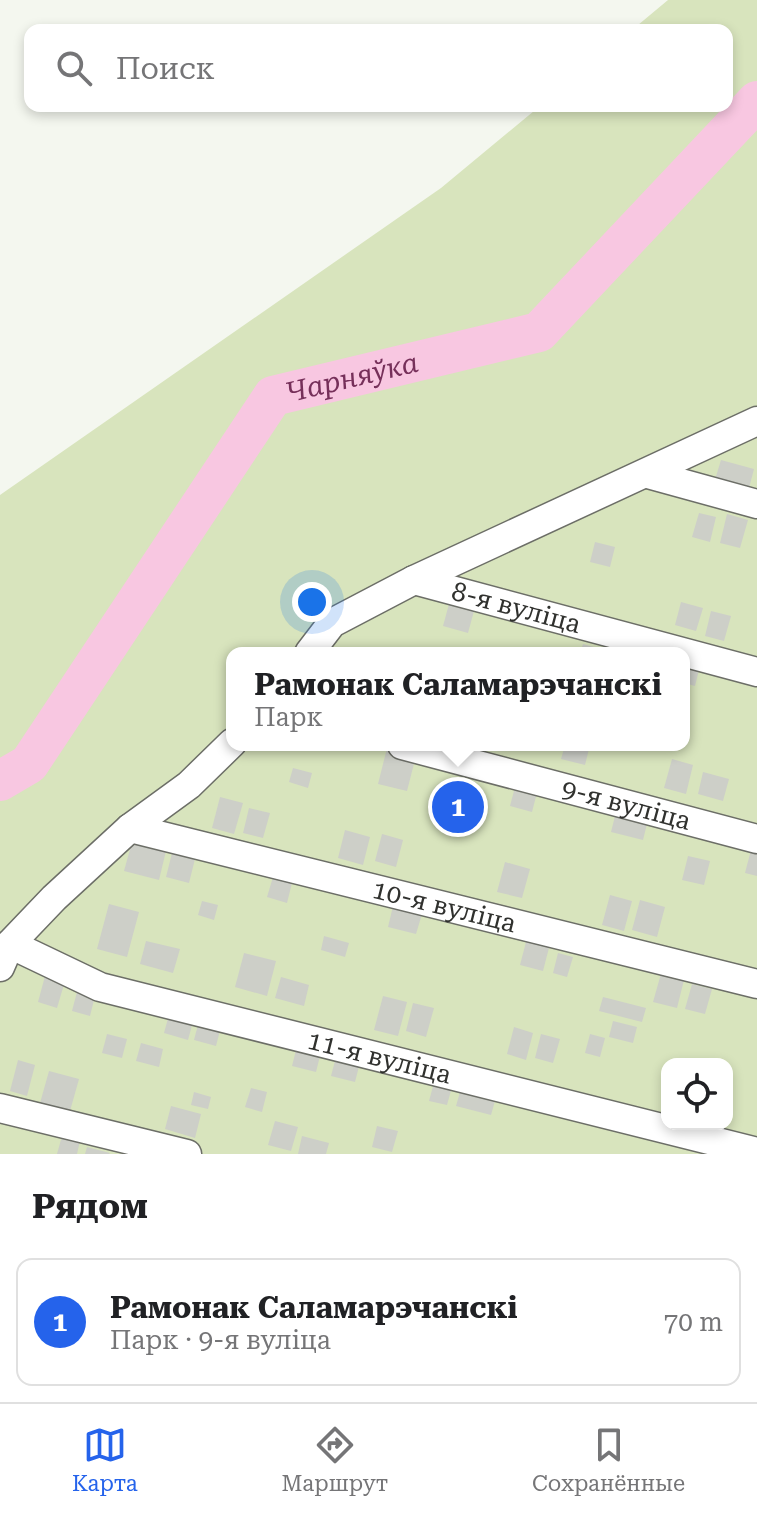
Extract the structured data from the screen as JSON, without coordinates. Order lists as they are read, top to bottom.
{
  "streets": {
    "street": [
      "8-я вуліца",
      "9-я вуліца",
      "10-я вуліца",
      "11-я вуліца"
    ]
  },
  "water": ["Чарняўка"],
  "page": {
    "search": "Поиск",
    "popup": ["Рамонак Саламарэчанскі", "Парк"],
    "pins": "1",
    "heading": "Рядом",
    "list": [
      {
        "mark": "1",
        "name": "Рамонак Саламарэчанскі",
        "note": "Парк · 9-я вуліца",
        "value": "70 m"
      }
    ],
    "nav": ["Карта", "Маршрут", "Сохранённые"]
  }
}
